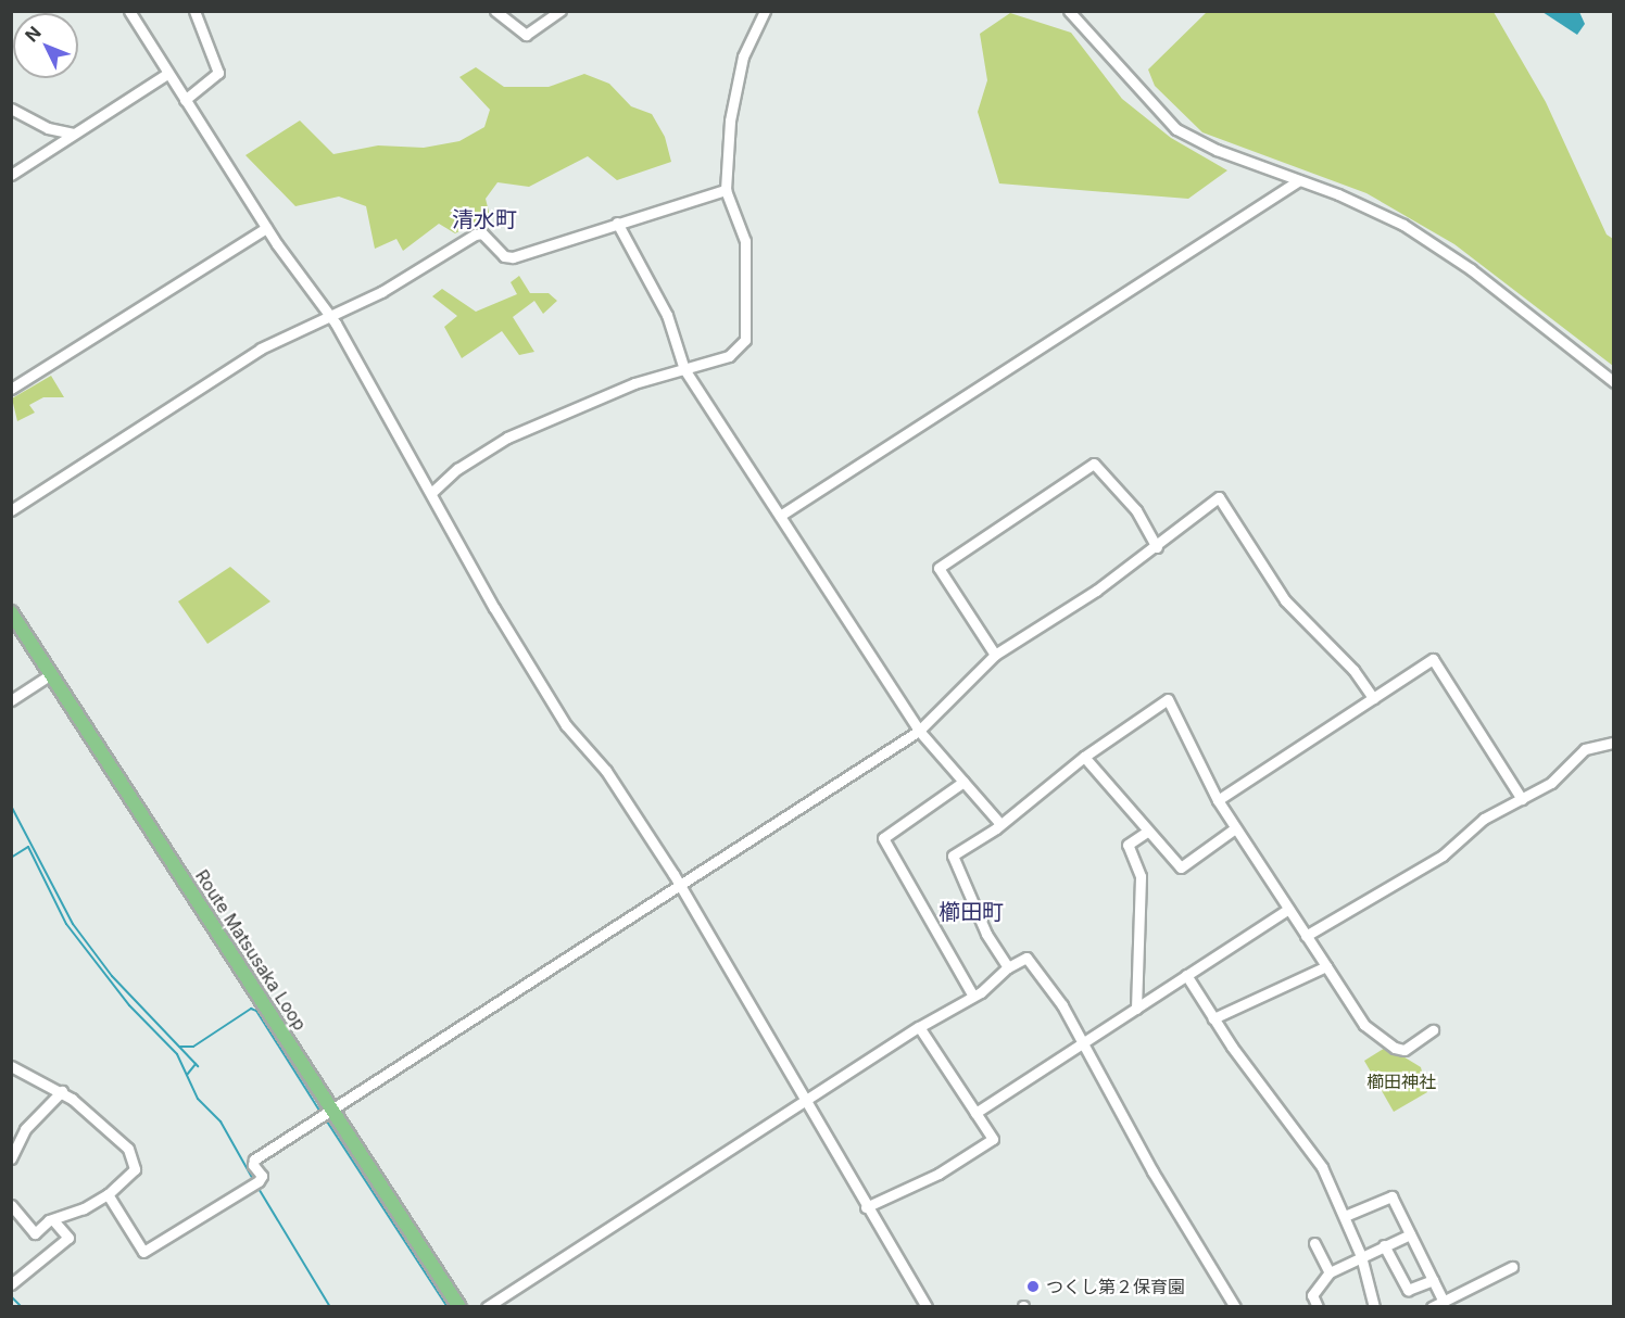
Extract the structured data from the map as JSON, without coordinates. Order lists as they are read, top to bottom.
{
  "streets": {
    "main road": ["Route Matsusaka Loop"]
  },
  "districts": ["清水町", "櫛田町"],
  "parks": ["櫛田神社"],
  "places": ["つくし第２保育園"],
  "north": "top left"
}
